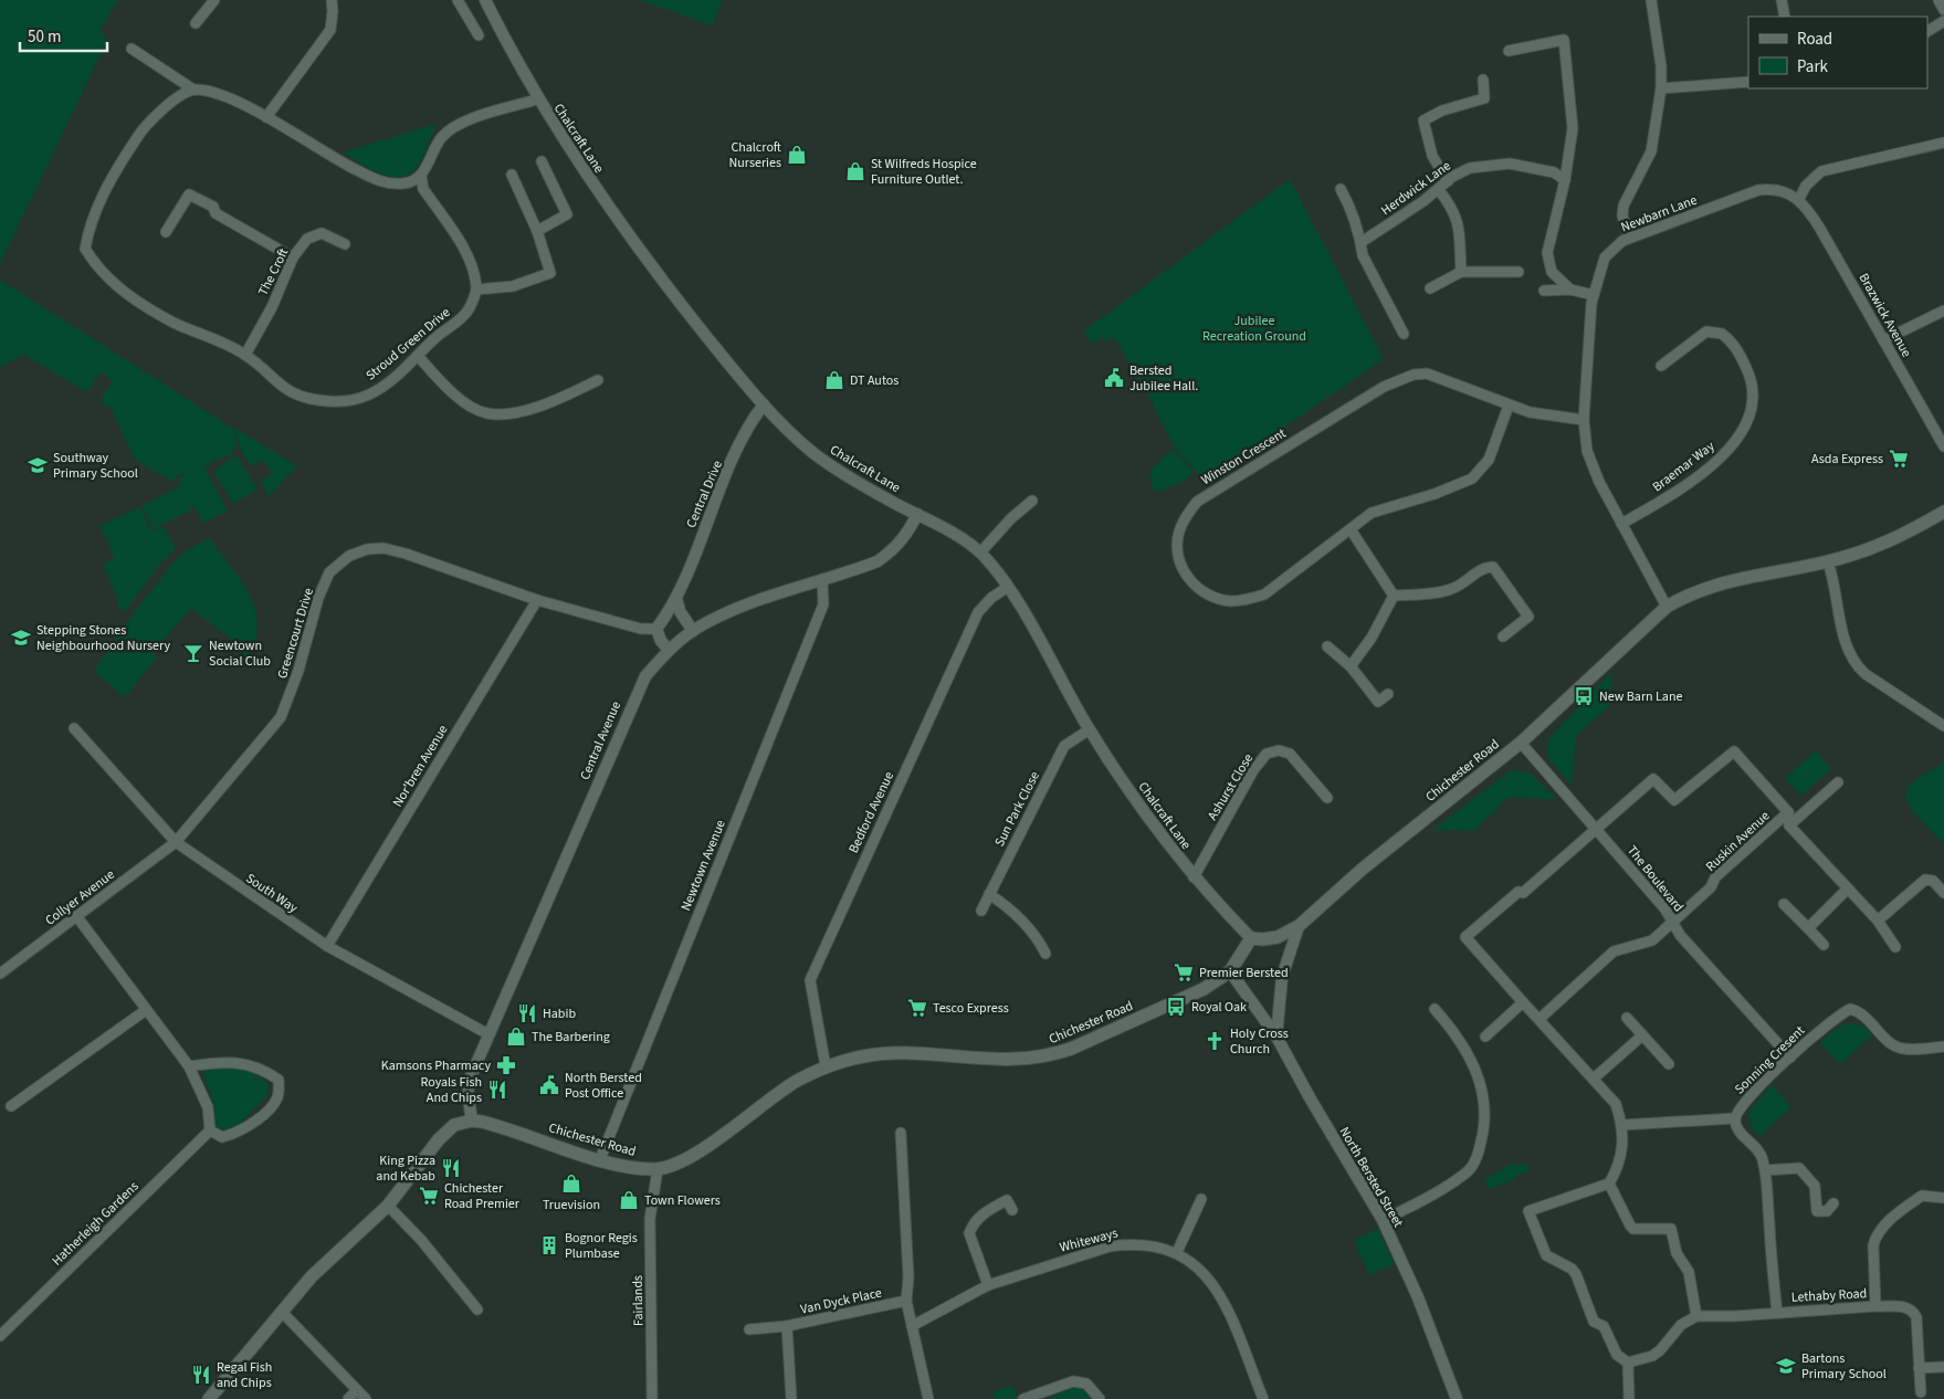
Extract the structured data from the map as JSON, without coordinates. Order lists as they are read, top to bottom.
{
  "streets": {
    "main road": ["Chichester Road"],
    "street": [
      "Chalcraft Lane",
      "Herdwick Lane",
      "Newbarn Lane",
      "The Croft",
      "Brazwick Avenue",
      "Stroud Green Drive",
      "Winston Crescent",
      "Braemar Way",
      "Central Drive",
      "Greencourt Drive",
      "Central Avenue",
      "Nor'bren Avenue",
      "Ashurst Close",
      "Sun Park Close",
      "Bedford Avenue",
      "Ruskin Avenue",
      "Newtown Avenue",
      "The Boulevard",
      "South Way",
      "Collyer Avenue",
      "Sonning Cresent",
      "North Bersted Street",
      "Hatherleigh Gardens",
      "Whiteways",
      "Lethaby Road",
      "Fairlands",
      "Van Dyck Place"
    ]
  },
  "crossings": [
    ["Chalcraft Lane", "Central Drive"],
    ["Chalcraft Lane", "Central Avenue"],
    ["Chalcraft Lane", "Chichester Road"],
    ["Chalcraft Lane", "Ashurst Close"],
    ["Chalcraft Lane", "Sun Park Close"],
    ["Chalcraft Lane", "Bedford Avenue"],
    ["Newbarn Lane", "Brazwick Avenue"],
    ["Newbarn Lane", "Winston Crescent"],
    ["Newbarn Lane", "Braemar Way"],
    ["Newbarn Lane", "Chichester Road"],
    ["The Croft", "Stroud Green Drive"],
    ["Central Drive", "Greencourt Drive"],
    ["Greencourt Drive", "Nor'bren Avenue"],
    ["Greencourt Drive", "South Way"],
    ["Greencourt Drive", "Collyer Avenue"],
    ["Central Avenue", "Chichester Road"],
    ["Central Avenue", "Newtown Avenue"],
    ["Central Avenue", "South Way"],
    ["Nor'bren Avenue", "South Way"],
    ["Chichester Road", "Bedford Avenue"],
    ["Chichester Road", "Newtown Avenue"],
    ["Chichester Road", "The Boulevard"],
    ["Chichester Road", "North Bersted Street"],
    ["Chichester Road", "Fairlands"],
    ["Ruskin Avenue", "The Boulevard"],
    ["The Boulevard", "Sonning Cresent"],
    ["South Way", "Collyer Avenue"]
  ],
  "parks": ["Jubilee Recreation Ground"],
  "places": {
    "shop": [
      "Chalcroft Nurseries",
      "St Wilfreds Hospice Furniture Outlet.",
      "DT Autos",
      "The Barbering",
      "Truevision",
      "Town Flowers"
    ],
    "public building": ["Bersted Jubilee Hall.", "North Bersted Post Office"],
    "supermarket": [
      "Asda Express",
      "Premier Bersted",
      "Tesco Express",
      "Chichester Road Premier"
    ],
    "school or university": ["Southway Primary School", "Stepping Stones Neighbourhood Nursery", "Bartons Primary School"],
    "bar": ["Newtown Social Club"],
    "bus stop": ["New Barn Lane", "Royal Oak"],
    "restaurant": [
      "Habib",
      "Royals Fish And Chips",
      "King Pizza and Kebab",
      "Regal Fish and Chips"
    ],
    "church": ["Holy Cross Church"],
    "pharmacy": ["Kamsons Pharmacy"],
    "building": ["Bognor Regis Plumbase"]
  },
  "legend": ["Road", "Park"],
  "scale_bar": "50 m"
}
